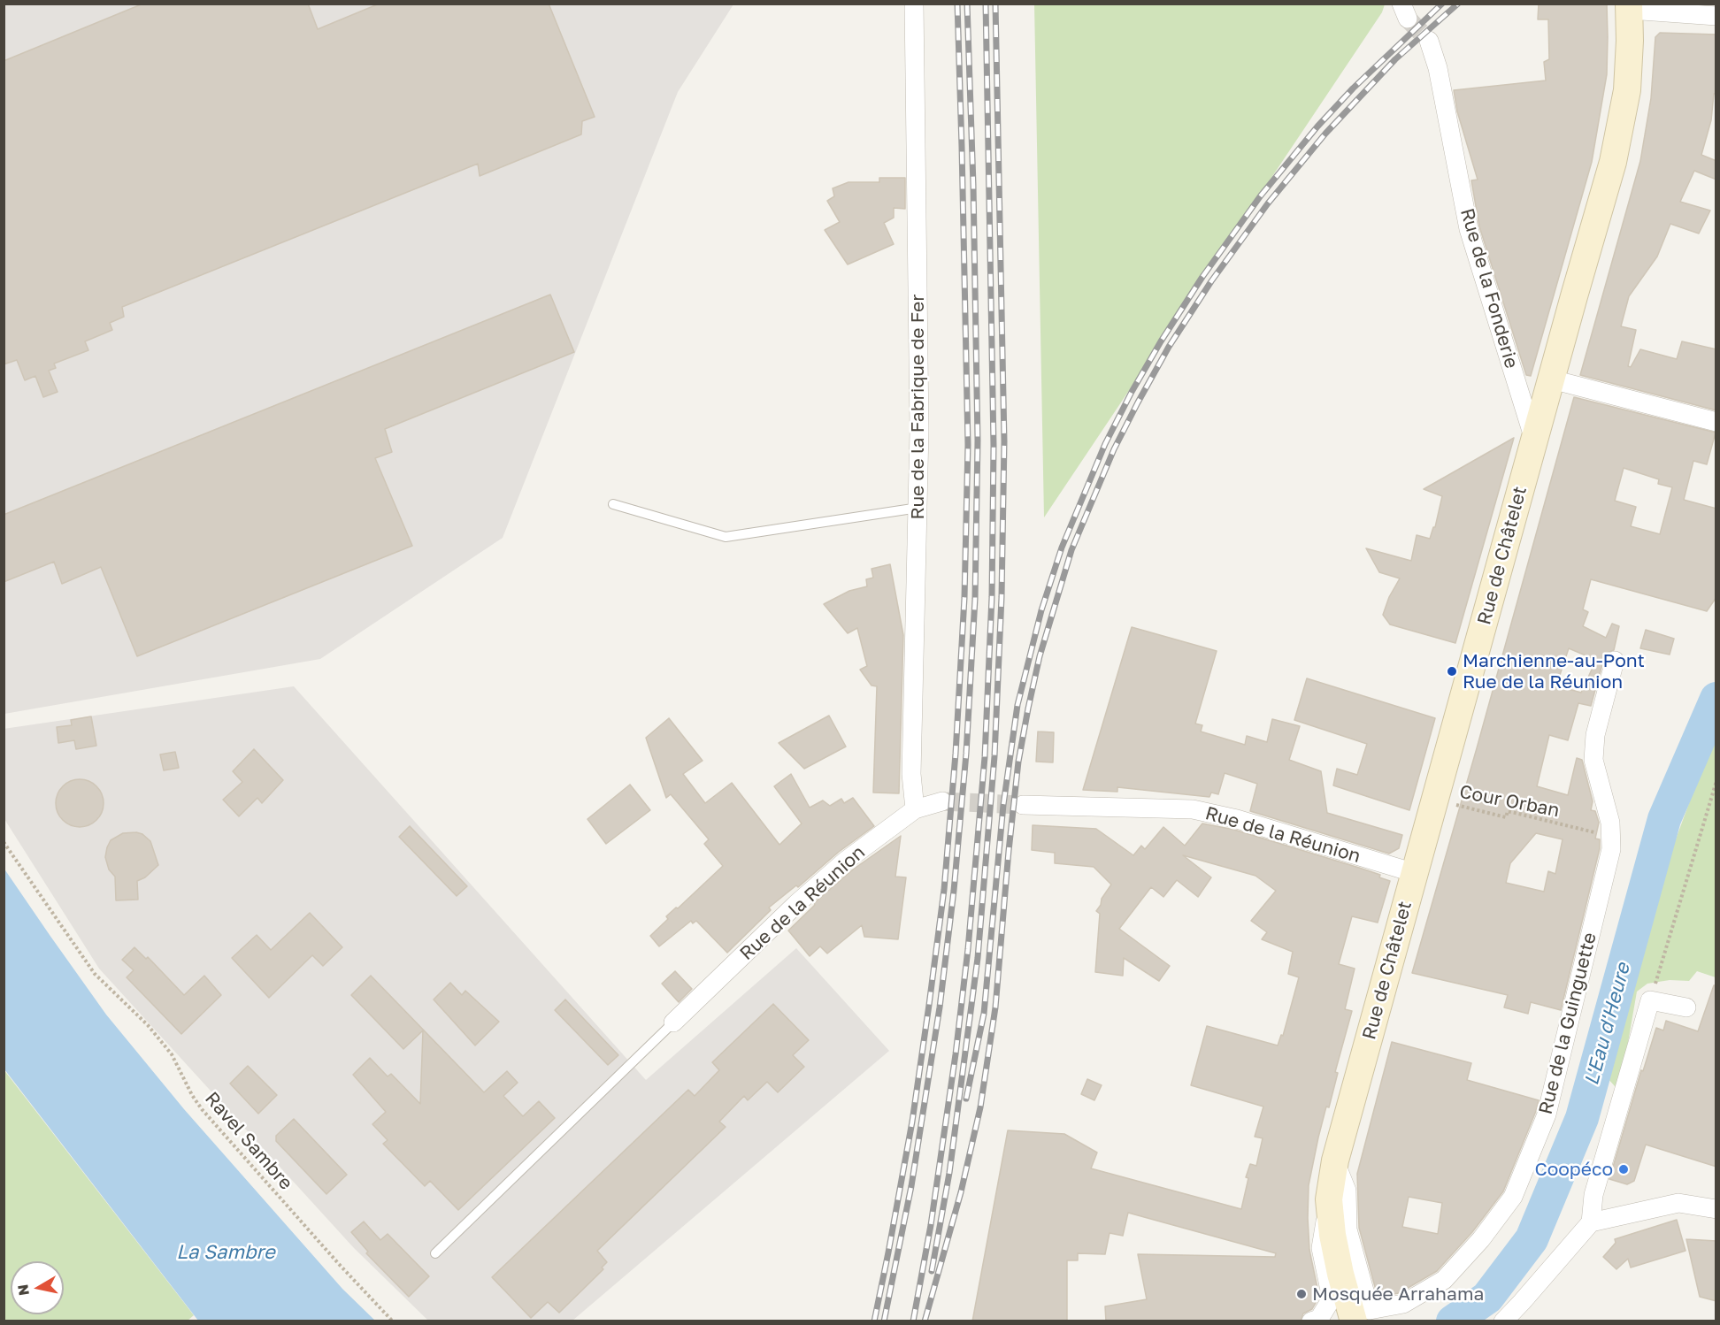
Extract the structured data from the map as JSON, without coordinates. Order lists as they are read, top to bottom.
{
  "streets": {
    "main road": ["Rue de Châtelet"],
    "street": [
      "Rue de la Fonderie",
      "Rue de la Fabrique de Fer",
      "Rue de la Réunion",
      "Rue de la Guinguette"
    ],
    "path": ["Cour Orban", "Ravel Sambre"]
  },
  "crossings": [
    ["Rue de la Fonderie", "Rue de Châtelet"],
    ["Rue de la Fabrique de Fer", "Rue de la Réunion"],
    ["Rue de Châtelet", "Cour Orban"],
    ["Rue de Châtelet", "Rue de la Réunion"],
    ["Rue de Châtelet", "Rue de la Guinguette"],
    ["Cour Orban", "Rue de la Guinguette"]
  ],
  "water": ["L'Eau d'Heure", "La Sambre"],
  "places": ["Marchienne-au-Pont Rue de la Réunion", "Coopéco", "Mosquée Arrahama"],
  "north": "left"
}
